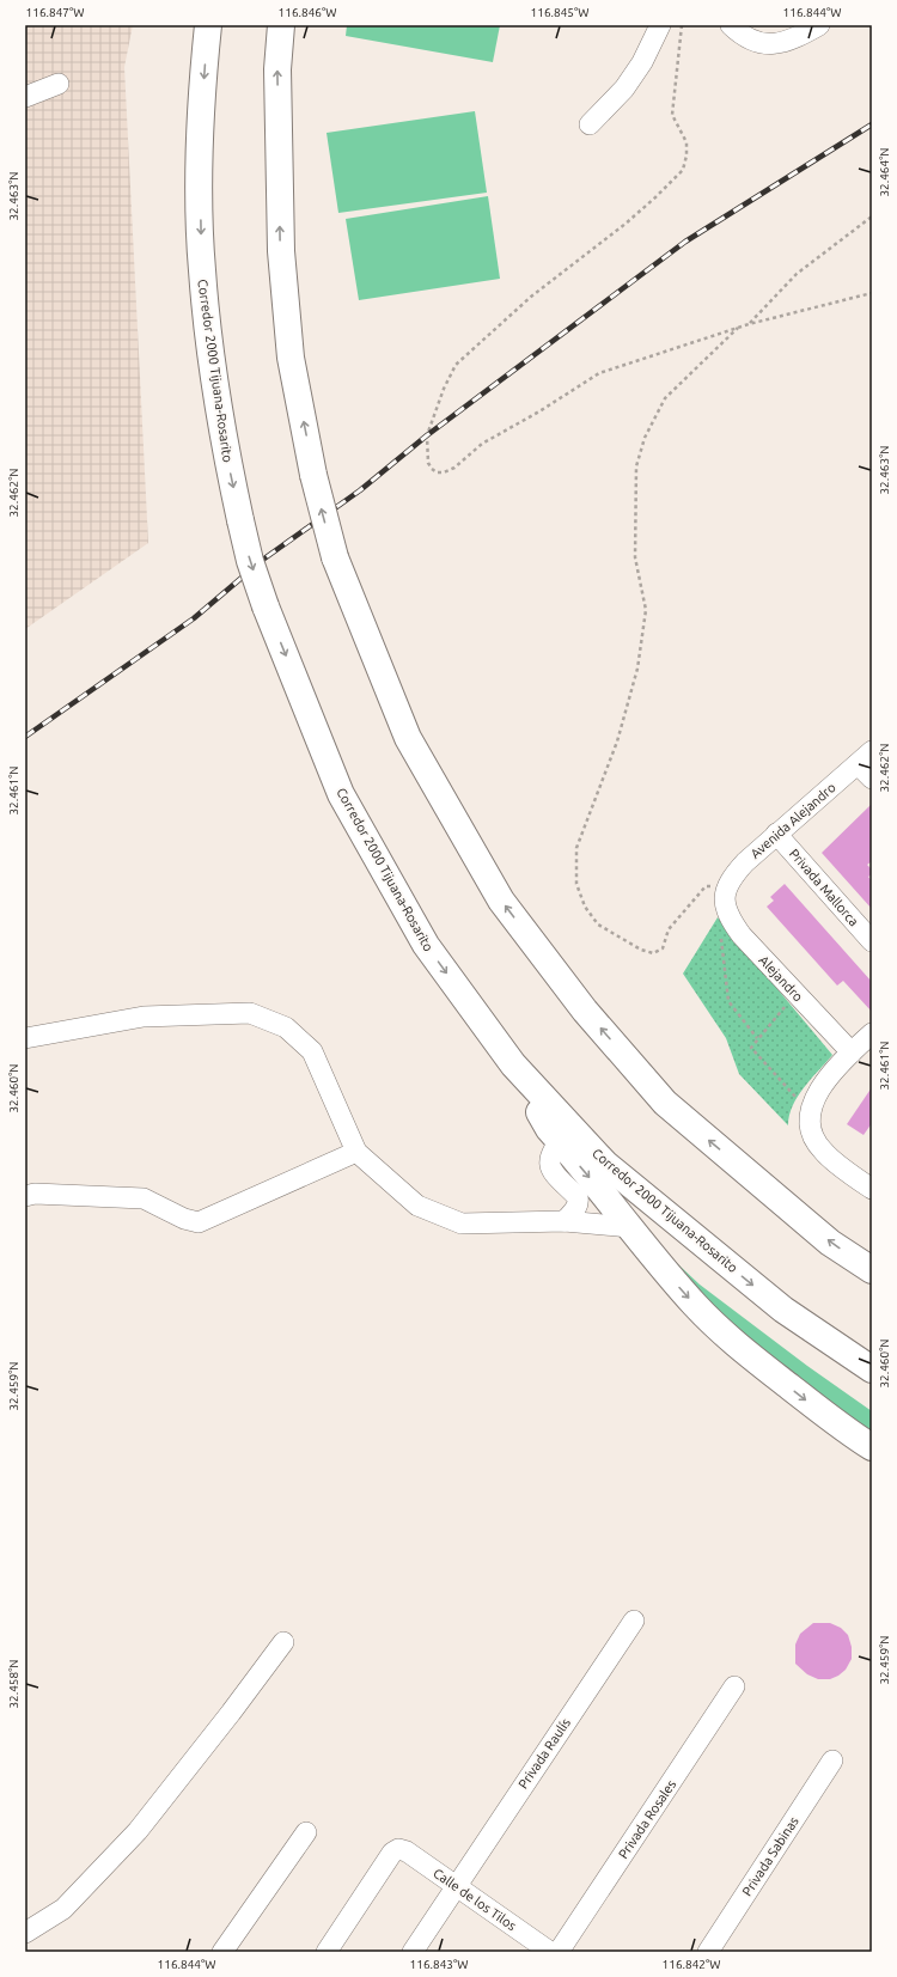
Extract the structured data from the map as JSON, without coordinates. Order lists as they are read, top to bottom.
{
  "streets": {
    "highway": ["Corredor 2000 Tijuana-Rosarito"],
    "street": [
      "Avenida Alejandro",
      "Privada Mallorca",
      "Alejandro",
      "Privada Raulís",
      "Privada Rosales",
      "Privada Sabinas",
      "Calle de los Tilos"
    ]
  },
  "crossings": [
    ["Avenida Alejandro", "Privada Mallorca"],
    ["Avenida Alejandro", "Alejandro"],
    ["Privada Raulís", "Calle de los Tilos"]
  ],
  "coordinates": [
    "116.847°W",
    "116.846°W",
    "116.845°W",
    "116.844°W",
    "32.464°N",
    "32.463°N",
    "32.462°N",
    "32.461°N",
    "32.460°N",
    "32.459°N",
    "32.458°N",
    "116.843°W",
    "116.842°W"
  ]
}
